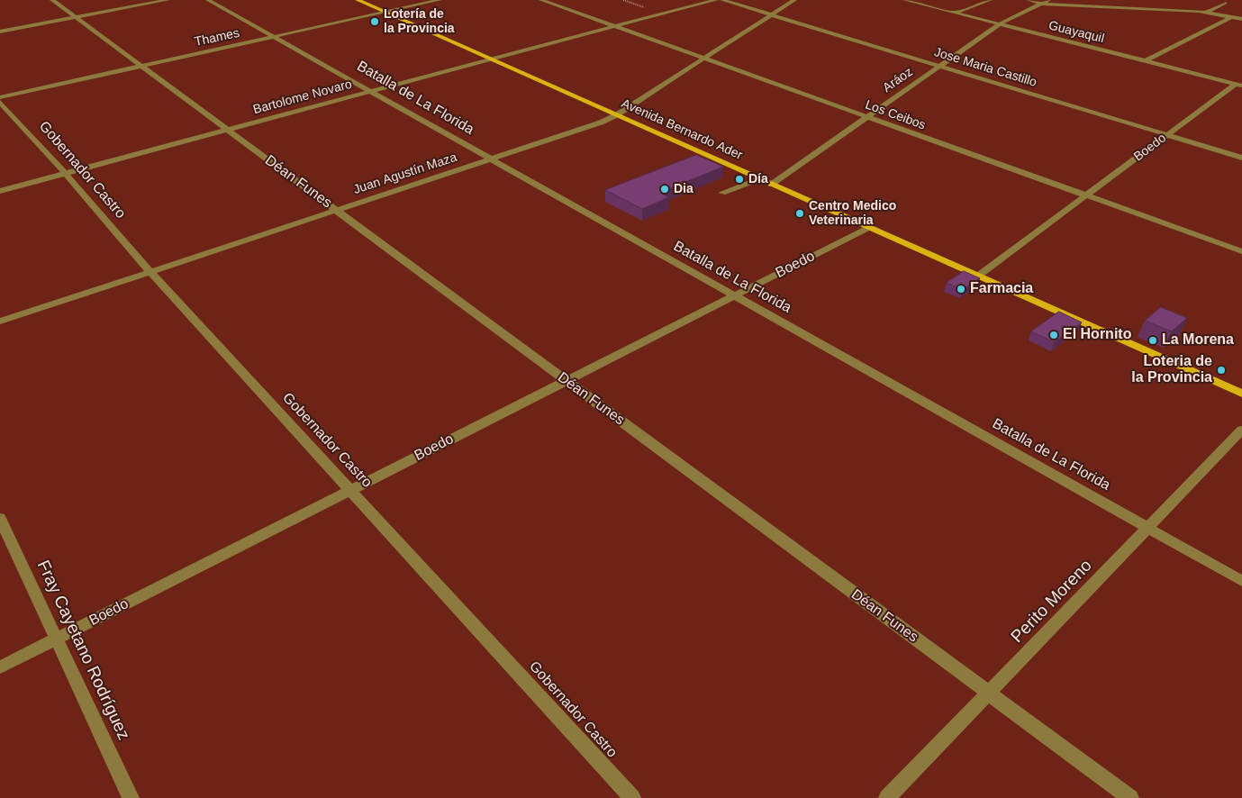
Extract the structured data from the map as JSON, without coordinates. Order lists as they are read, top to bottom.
{
  "streets": {
    "main road": ["Avenida Bernardo Ader"],
    "street": [
      "Guayaquil",
      "Thames",
      "Jose Maria Castillo",
      "Aráoz",
      "Bartolome Novaro",
      "Batalla de La Florida",
      "Los Ceibos",
      "Boedo",
      "Gobernador Castro",
      "Juan Agustín Maza",
      "Déan Funes",
      "Perito Moreno",
      "Fray Cayetano Rodríguez"
    ]
  },
  "crossings": [
    ["Guayaquil", "Aráoz"],
    ["Guayaquil", "Boedo"],
    ["Thames", "Batalla de La Florida"],
    ["Thames", "Avenida Bernardo Ader"],
    ["Thames", "Déan Funes"],
    ["Jose Maria Castillo", "Aráoz"],
    ["Jose Maria Castillo", "Boedo"],
    ["Jose Maria Castillo", "Juan Agustín Maza"],
    ["Aráoz", "Los Ceibos"],
    ["Aráoz", "Avenida Bernardo Ader"],
    ["Bartolome Novaro", "Batalla de La Florida"],
    ["Bartolome Novaro", "Los Ceibos"],
    ["Bartolome Novaro", "Avenida Bernardo Ader"],
    ["Bartolome Novaro", "Gobernador Castro"],
    ["Bartolome Novaro", "Déan Funes"],
    ["Batalla de La Florida", "Boedo"],
    ["Batalla de La Florida", "Juan Agustín Maza"],
    ["Batalla de La Florida", "Perito Moreno"],
    ["Los Ceibos", "Boedo"],
    ["Los Ceibos", "Juan Agustín Maza"],
    ["Avenida Bernardo Ader", "Boedo"],
    ["Avenida Bernardo Ader", "Juan Agustín Maza"],
    ["Boedo", "Gobernador Castro"],
    ["Boedo", "Déan Funes"],
    ["Boedo", "Fray Cayetano Rodríguez"],
    ["Gobernador Castro", "Juan Agustín Maza"],
    ["Juan Agustín Maza", "Déan Funes"],
    ["Déan Funes", "Perito Moreno"]
  ],
  "places": [
    "Lotería de la Provincia",
    "Día",
    "Dia",
    "Centro Medico Veterinaria",
    "Farmacia",
    "El Hornito",
    "La Morena",
    "Loteria de la Provincia"
  ]
}
